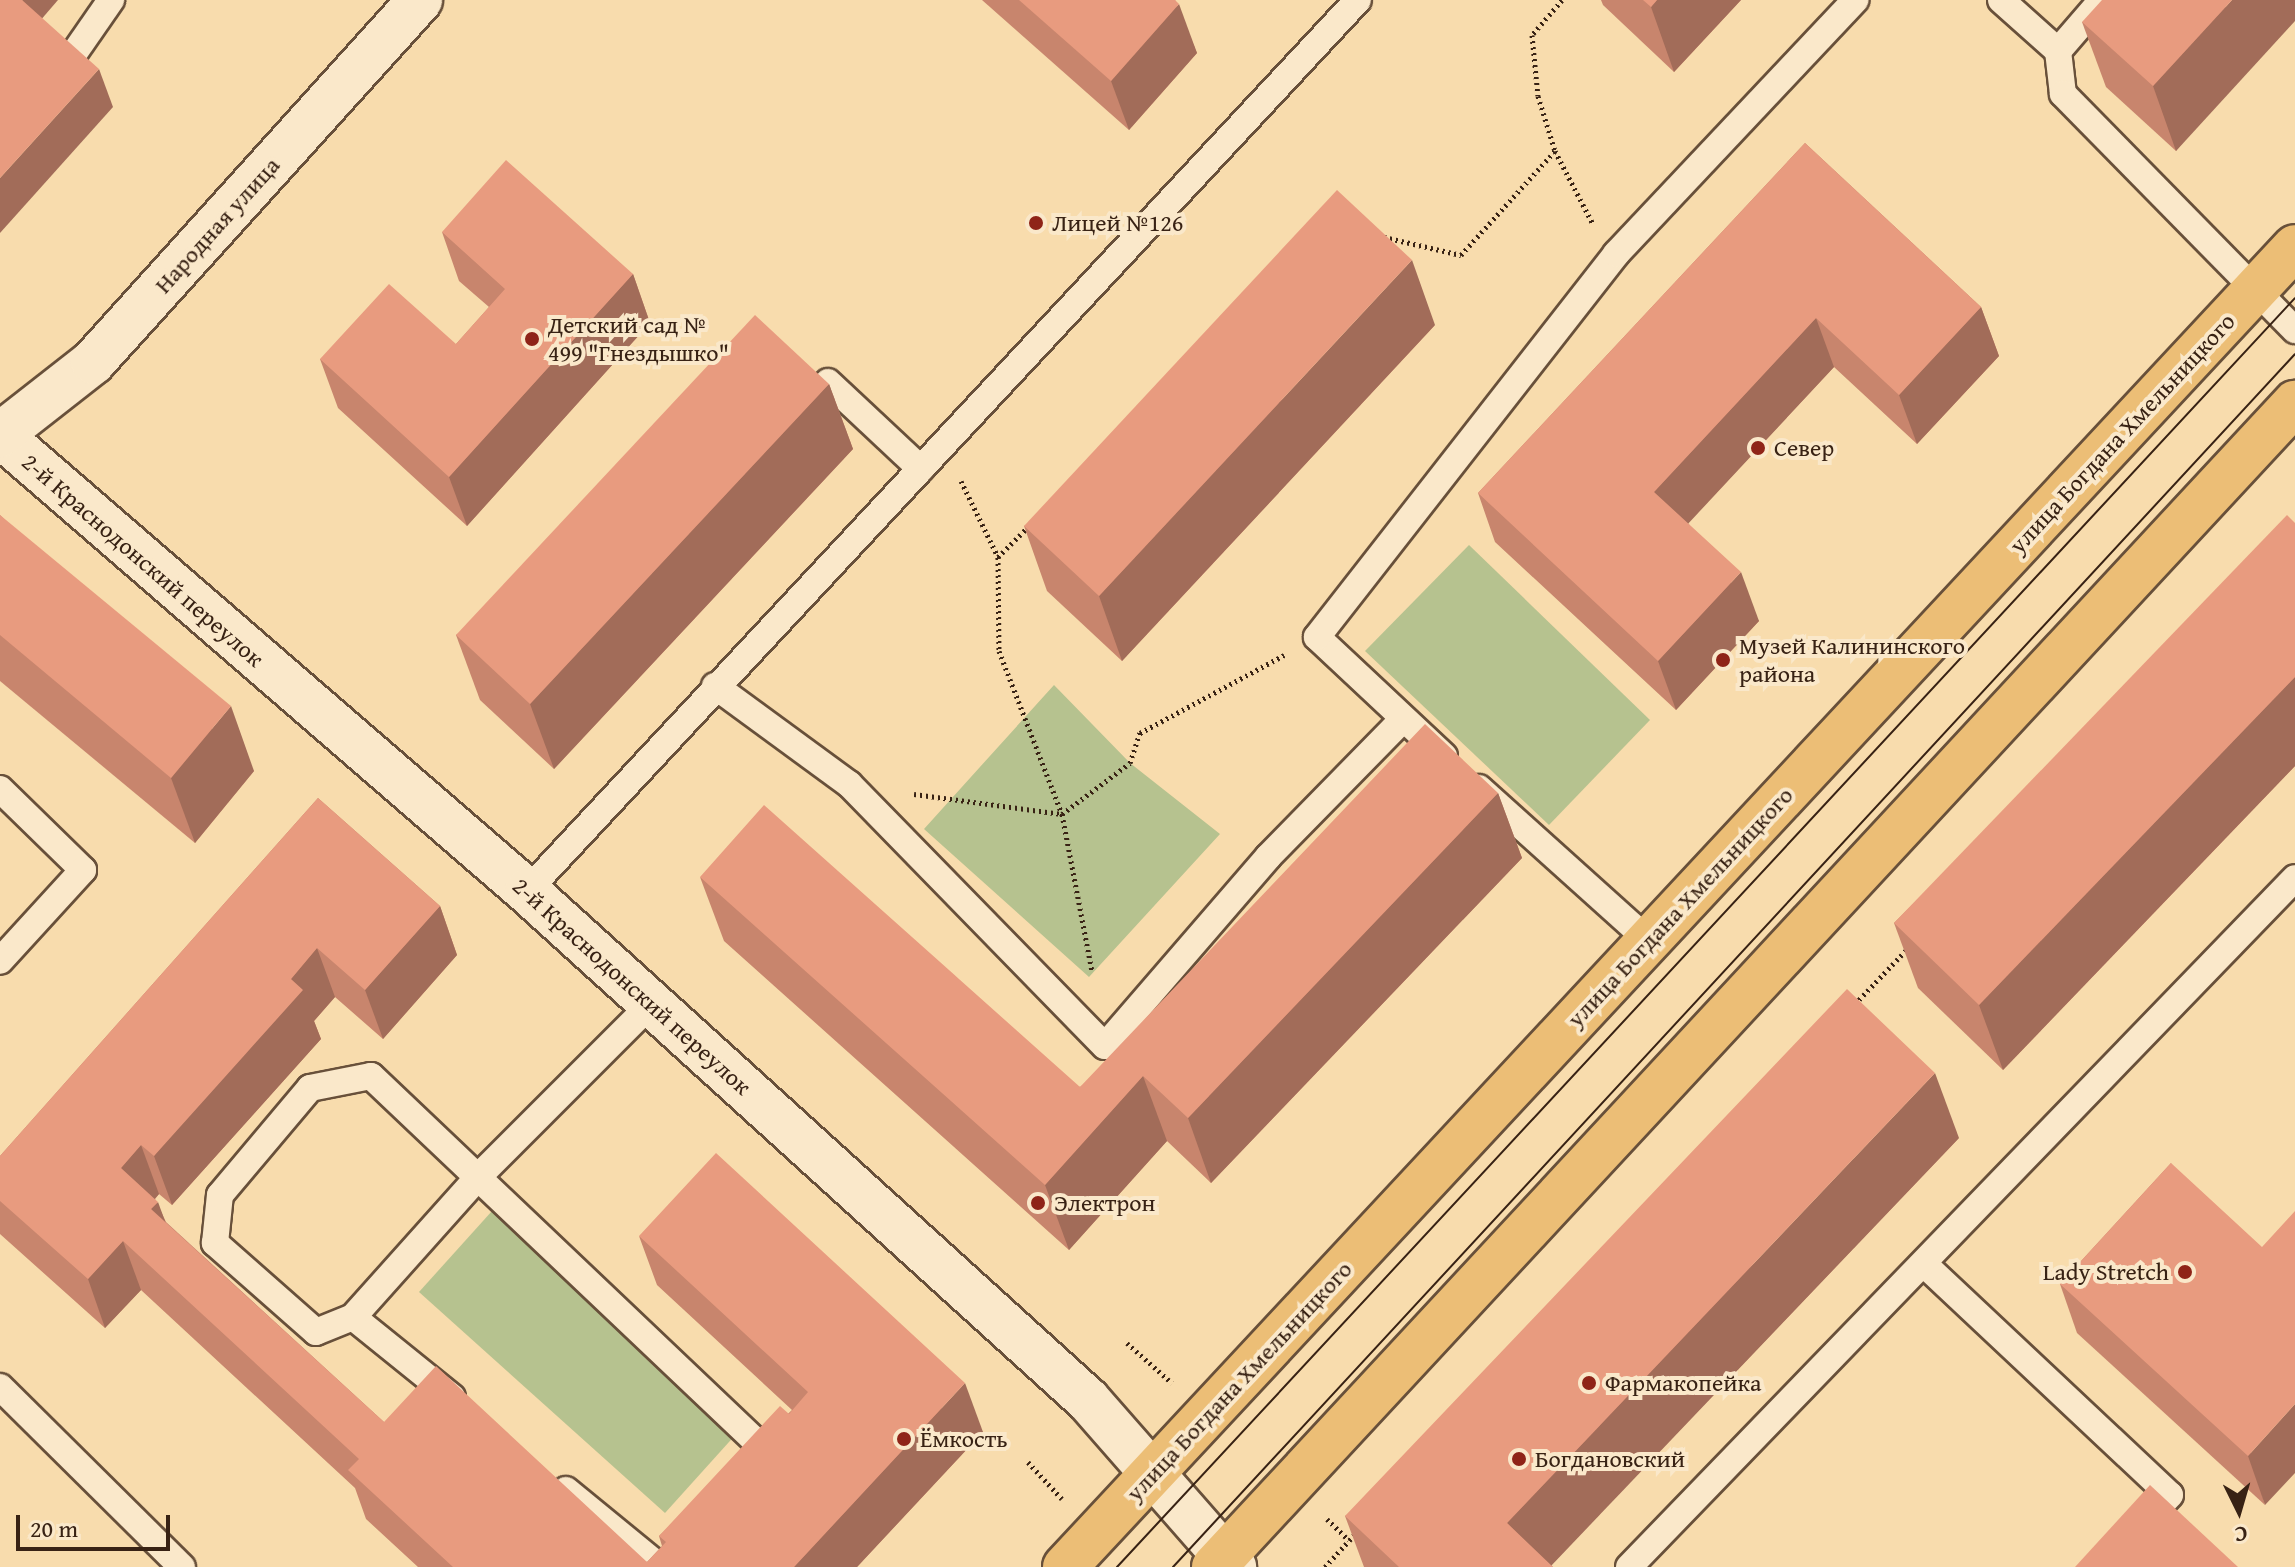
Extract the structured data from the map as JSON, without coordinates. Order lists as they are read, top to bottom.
{
  "streets": {
    "highway": ["улица Богдана Хмельницкого"],
    "street": ["Народная улица", "2-й Краснодонский переулок"]
  },
  "crossings": [
    ["Народная улица", "2-й Краснодонский переулок"],
    ["улица Богдана Хмельницкого", "2-й Краснодонский переулок"]
  ],
  "places": [
    "Лицей №126",
    "Детский сад № 499 \"Гнездышко\"",
    "Север",
    "Музей Калининского района",
    "Электрон",
    "Lady Stretch",
    "Фармакопейка",
    "Ёмкость",
    "Богдановский"
  ],
  "scale_bar": "20 m",
  "north": "bottom"
}
